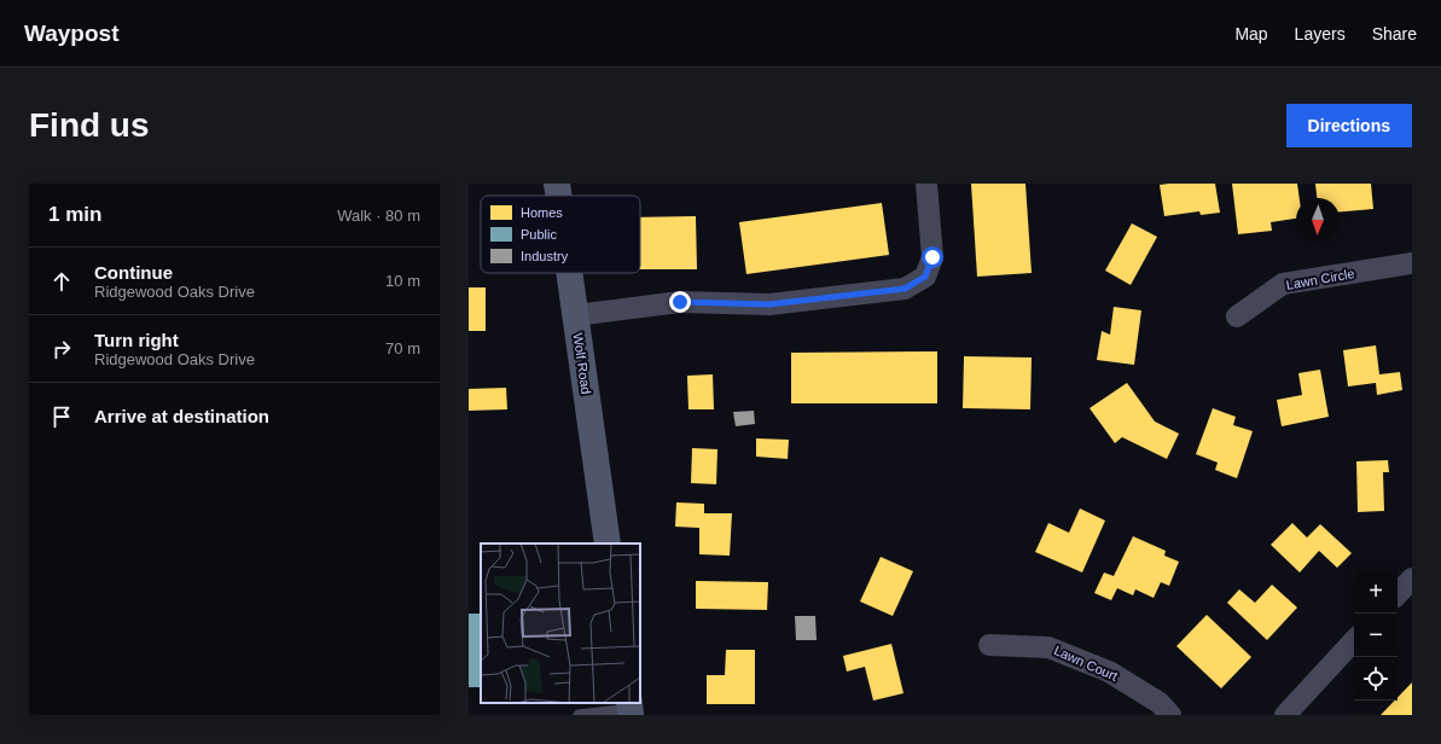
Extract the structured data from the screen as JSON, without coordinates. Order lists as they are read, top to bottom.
{
  "streets": {
    "main road": ["Wolf Road"],
    "street": ["Lawn Circle", "Lawn Court"]
  },
  "legend": ["Homes", "Public", "Industry"],
  "north": "bottom",
  "page": {
    "header": "Waypost",
    "nav": ["Map", "Layers", "Share"],
    "buttons": "Directions",
    "title": "Find us",
    "heading": ["1 min", "Walk · 80 m"],
    "list": [
      ["Continue", "Ridgewood Oaks Drive", "10 m"],
      ["Turn right", "Ridgewood Oaks Drive", "70 m"],
      "Arrive at destination"
    ],
    "map_buttons": ["+", "−"]
  }
}
